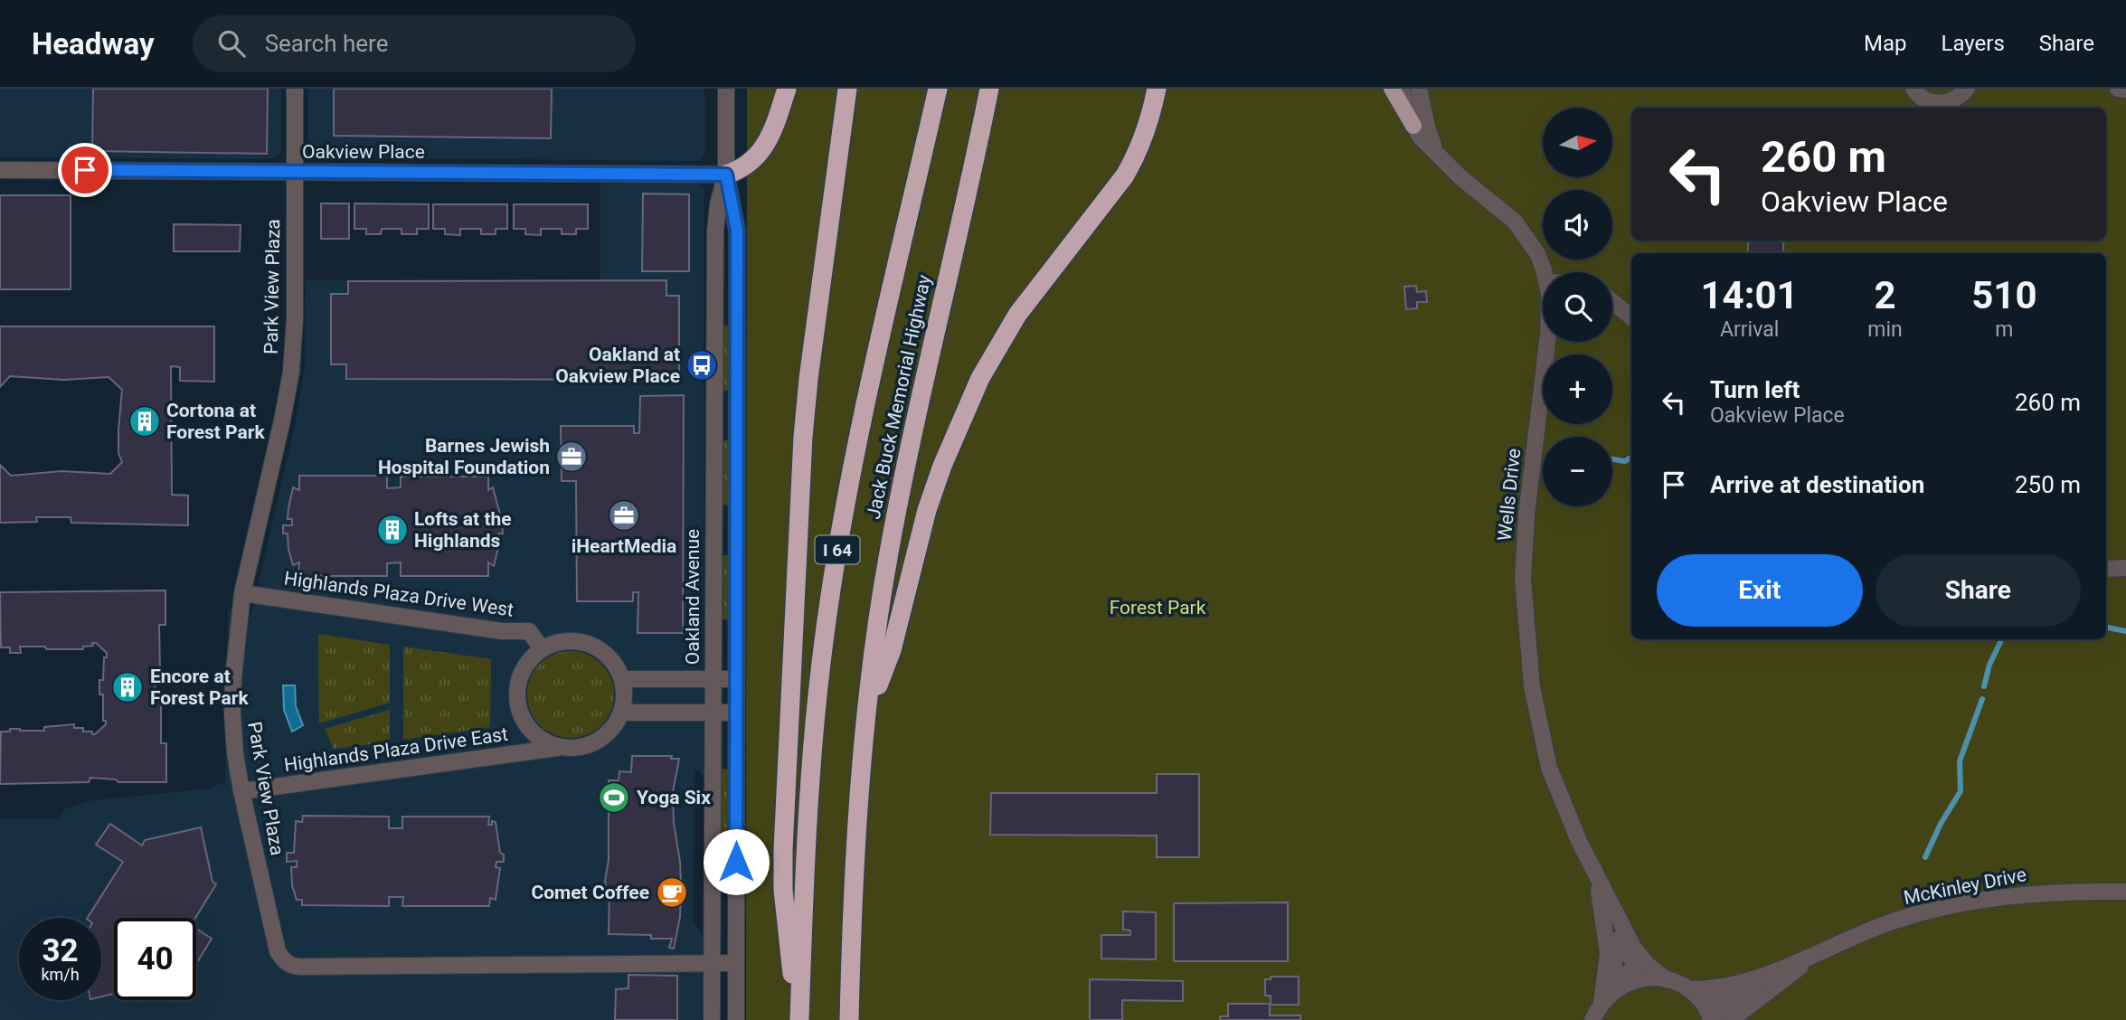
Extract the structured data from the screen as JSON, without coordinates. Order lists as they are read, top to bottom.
{
  "streets": {
    "highway": ["Jack Buck Memorial Highway", "I 64"],
    "street": [
      "Oakview Place",
      "Park View Plaza",
      "Wells Drive",
      "Highlands Plaza Drive West",
      "Oakland Avenue",
      "Highlands Plaza Drive East",
      "McKinley Drive"
    ]
  },
  "crossings": [
    ["Oakview Place", "Park View Plaza"],
    ["Oakview Place", "Oakland Avenue"],
    ["Park View Plaza", "Highlands Plaza Drive West"],
    ["Park View Plaza", "Oakland Avenue"],
    ["Park View Plaza", "Highlands Plaza Drive East"],
    ["Highlands Plaza Drive West", "Highlands Plaza Drive East"]
  ],
  "parks": ["Forest Park"],
  "places": {
    "bus stop": ["Oakland at Oakview Place"],
    "building": ["Cortona at Forest Park", "Lofts at the Highlands", "Encore at Forest Park"],
    "office": ["Barnes Jewish Hospital Foundation", "iHeartMedia"],
    "sports": ["Yoga Six"],
    "cafe": ["Comet Coffee"]
  },
  "north": "right",
  "page": {
    "header": "Headway",
    "search": "Search here",
    "nav": ["Map", "Layers", "Share"],
    "map_buttons": ["+", "−"],
    "turn": ["260 m", "Oakview Place"],
    "eta": [
      "14:01",
      "Arrival",
      "2",
      "min",
      "510",
      "m"
    ],
    "list": [
      {
        "name": "Turn left",
        "note": "Oakview Place",
        "value": "260 m"
      },
      {
        "name": "Arrive at destination",
        "value": "250 m"
      }
    ],
    "buttons": ["Exit", "Share"],
    "speed": "32 km/h",
    "limit": "40"
  }
}
